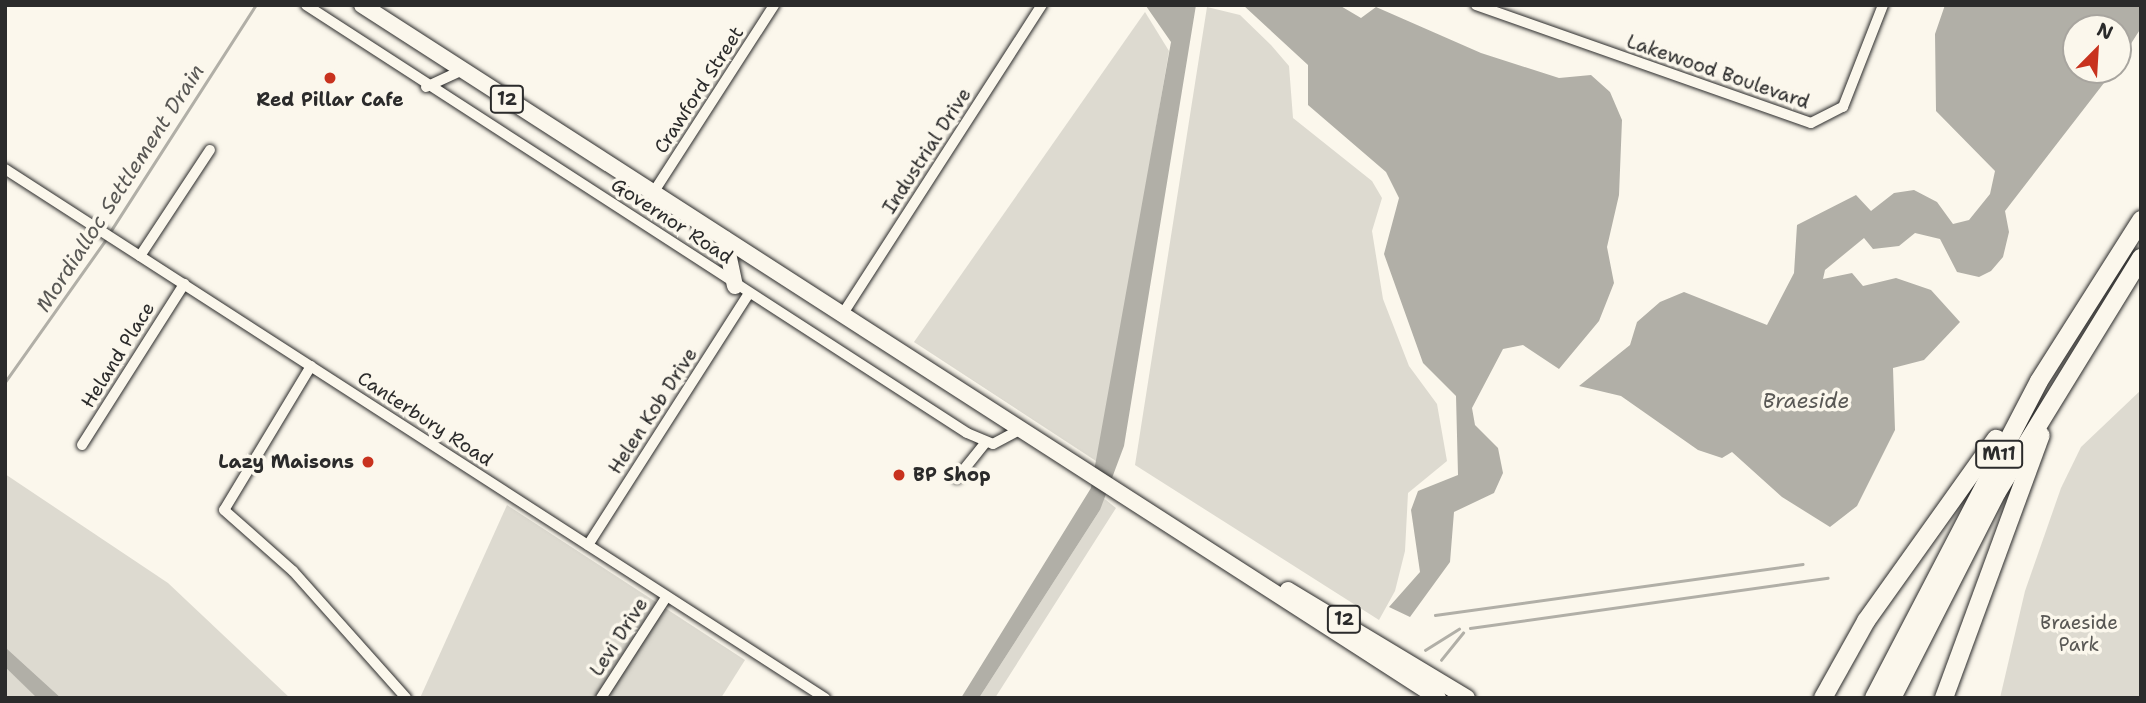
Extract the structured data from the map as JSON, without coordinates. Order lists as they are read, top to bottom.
{
  "streets": {
    "highway": ["M11"],
    "main road": ["12", "Governor Road"],
    "street": [
      "Lakewood Boulevard",
      "Crawford Street",
      "Industrial Drive",
      "Heland Place",
      "Helen Kob Drive",
      "Canterbury Road",
      "Levi Drive"
    ]
  },
  "crossings": [
    ["Crawford Street", "Governor Road"],
    ["Industrial Drive", "Governor Road"],
    ["Governor Road", "Helen Kob Drive"],
    ["Heland Place", "Canterbury Road"],
    ["Helen Kob Drive", "Canterbury Road"],
    ["Canterbury Road", "Levi Drive"]
  ],
  "water": ["Mordialloc Settlement Drain", "Braeside"],
  "parks": ["Braeside Park"],
  "places": ["Red Pillar Cafe", "Lazy Maisons", "BP Shop"],
  "north": "top right"
}
